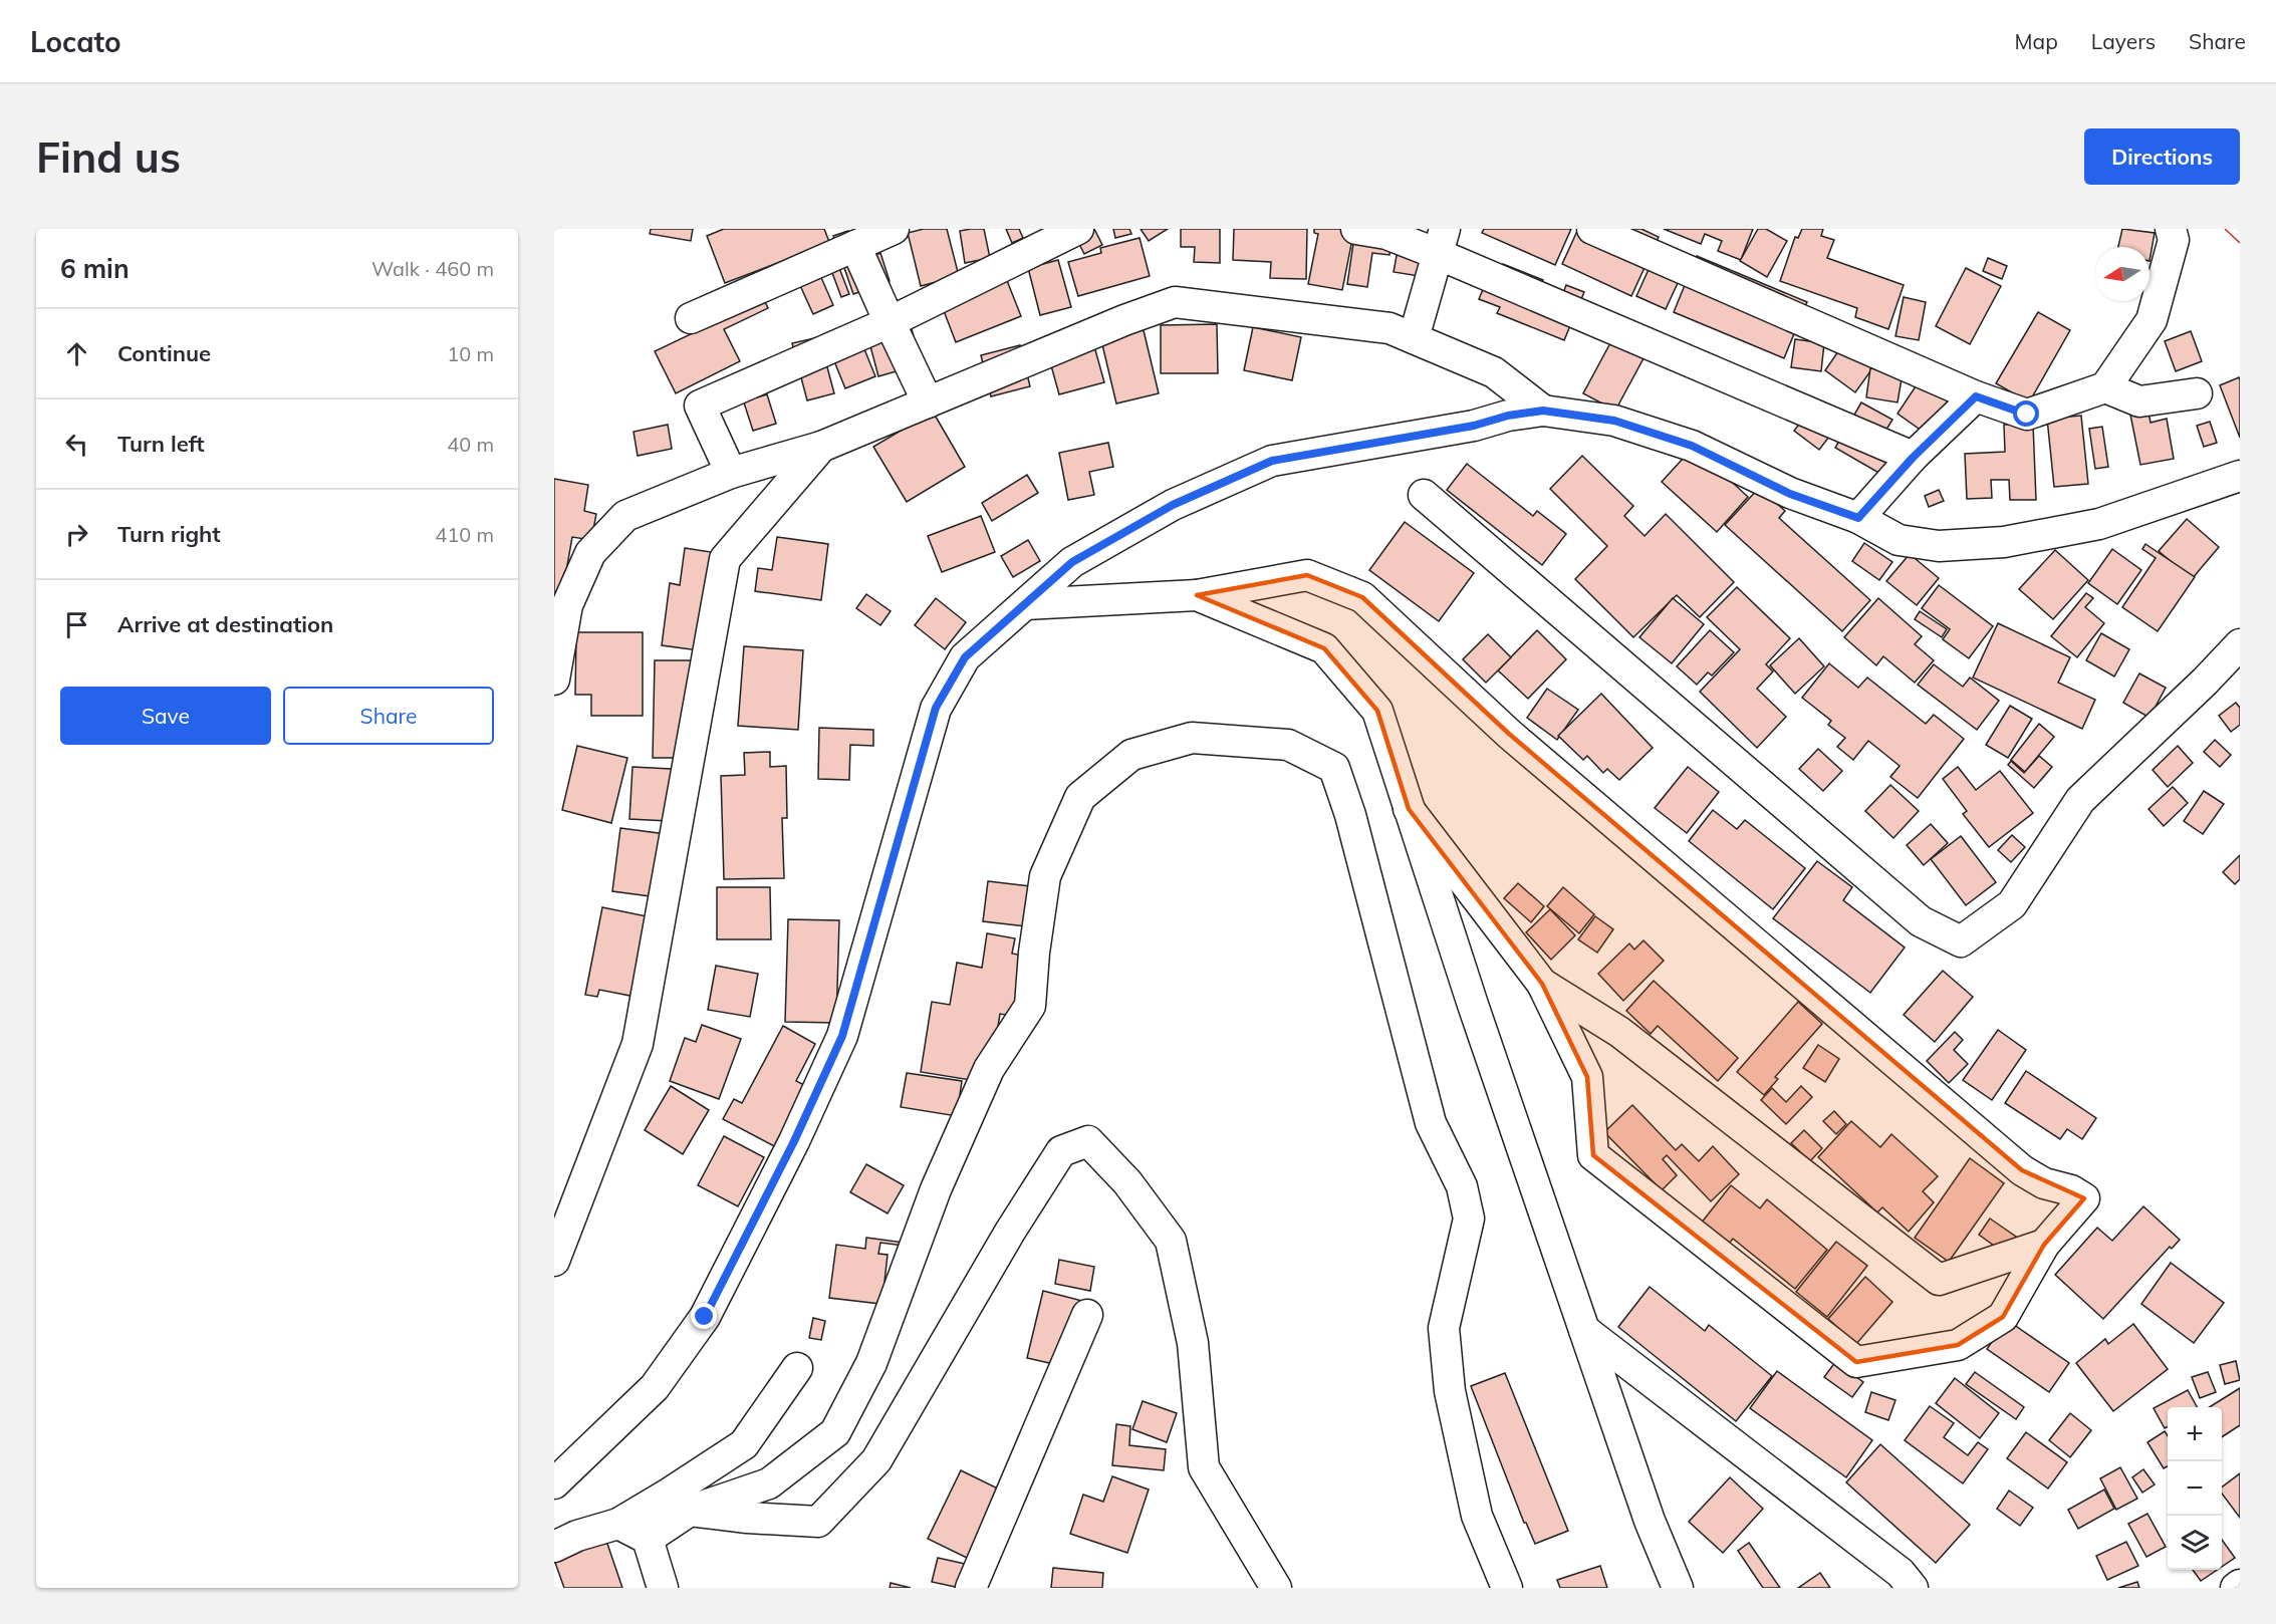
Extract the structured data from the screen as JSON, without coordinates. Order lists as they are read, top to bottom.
{
  "north": "left",
  "page": {
    "header": "Locato",
    "nav": ["Map", "Layers", "Share"],
    "buttons": [
      "Directions",
      ["Save", "Share"]
    ],
    "title": "Find us",
    "heading": ["6 min", "Walk · 460 m"],
    "list": [
      ["Continue", "10 m"],
      ["Turn left", "40 m"],
      ["Turn right", "410 m"],
      "Arrive at destination"
    ],
    "map_buttons": ["+", "−"]
  }
}
